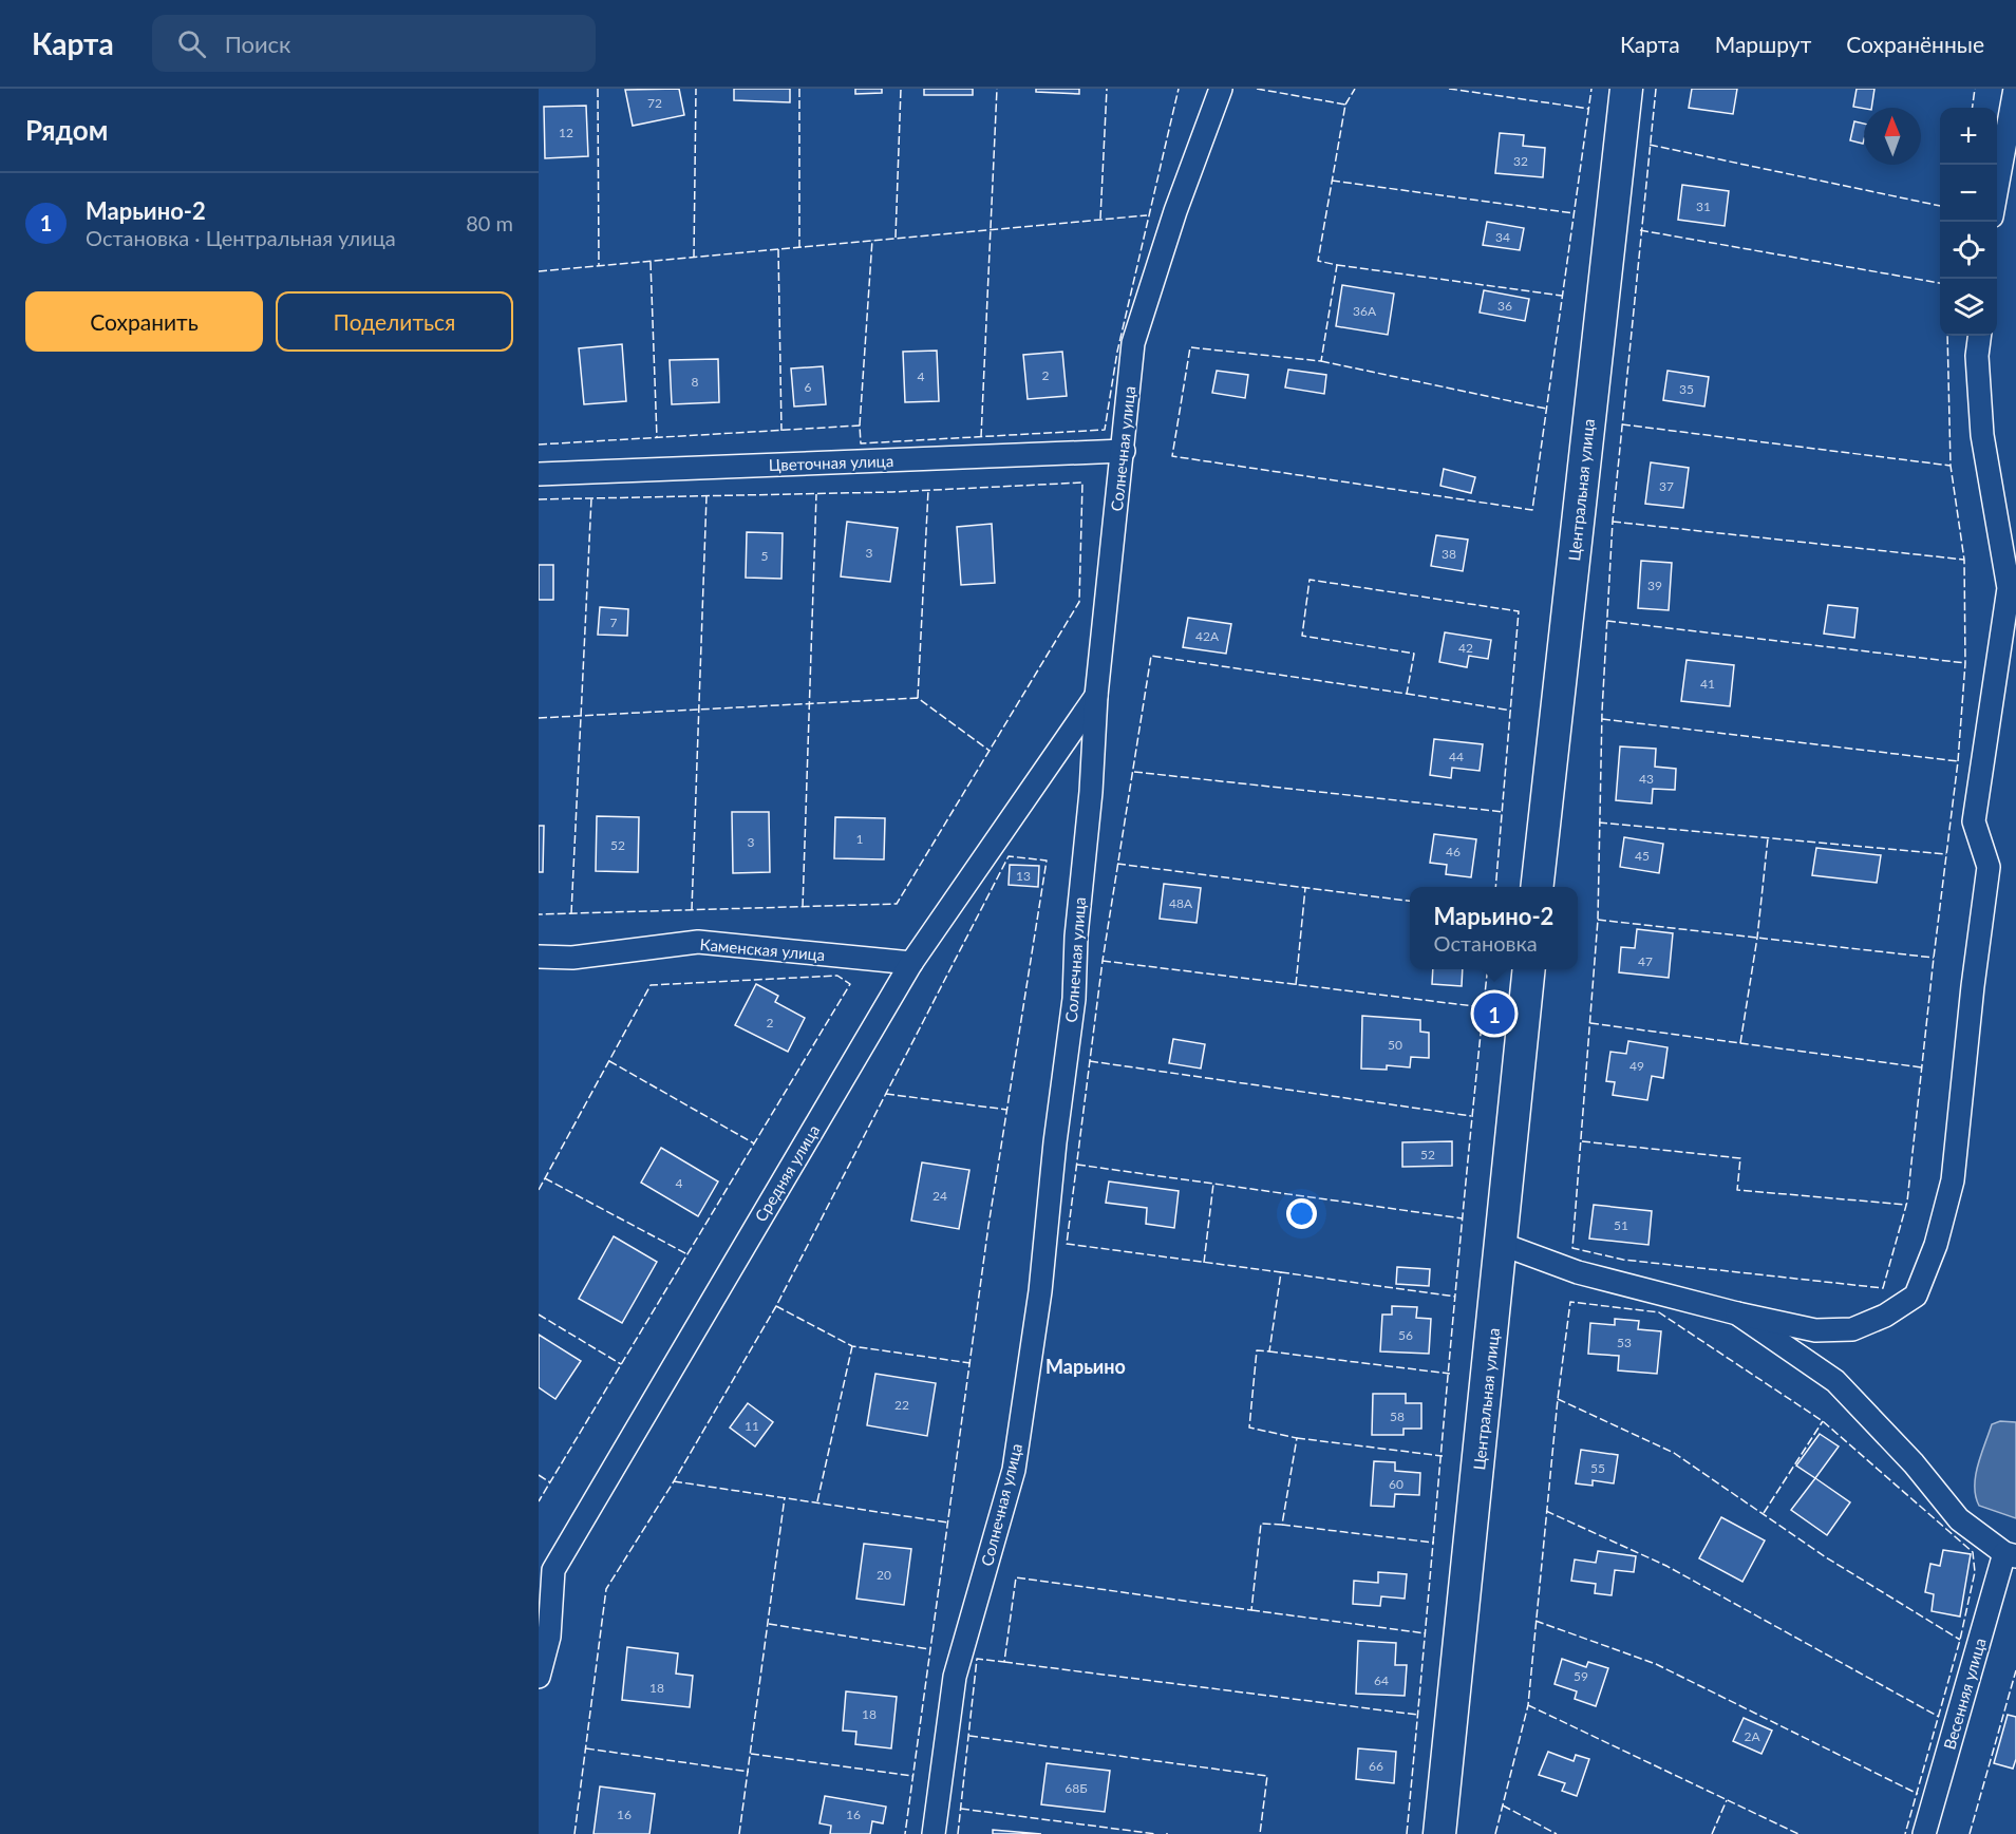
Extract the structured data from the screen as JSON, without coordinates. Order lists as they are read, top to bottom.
{
  "streets": {
    "main road": ["Центральная улица"],
    "street": [
      "Солнечная улица",
      "Цветочная улица",
      "Каменская улица",
      "Средняя улица",
      "Весенняя улица"
    ]
  },
  "crossings": [
    ["Солнечная улица", "Цветочная улица"],
    ["Солнечная улица", "Средняя улица"],
    ["Каменская улица", "Средняя улица"]
  ],
  "districts": ["Марьино"],
  "house_numbers": [
    "72",
    "12",
    "32",
    "31",
    "34",
    "36",
    "36А",
    "2",
    "4",
    "8",
    "6",
    "35",
    "37",
    "3",
    "38",
    "5",
    "39",
    "7",
    "42А",
    "42",
    "41",
    "44",
    "43",
    "1",
    "3",
    "52",
    "46",
    "45",
    "13",
    "48А",
    "47",
    "2",
    "50",
    "49",
    "52",
    "4",
    "24",
    "51",
    "56",
    "53",
    "22",
    "58",
    "11",
    "55",
    "60",
    "20",
    "59",
    "64",
    "18",
    "18",
    "2А",
    "66",
    "68Б",
    "16",
    "16"
  ],
  "north": "top",
  "page": {
    "header": "Карта",
    "search": "Поиск",
    "nav": ["Карта", "Маршрут", "Сохранённые"],
    "heading": "Рядом",
    "map_buttons": ["+", "−"],
    "list": [
      {
        "mark": "1",
        "name": "Марьино-2",
        "note": "Остановка · Центральная улица",
        "value": "80 m"
      }
    ],
    "buttons": ["Сохранить", "Поделиться"],
    "popup": ["Марьино-2", "Остановка"],
    "pins": "1"
  }
}
